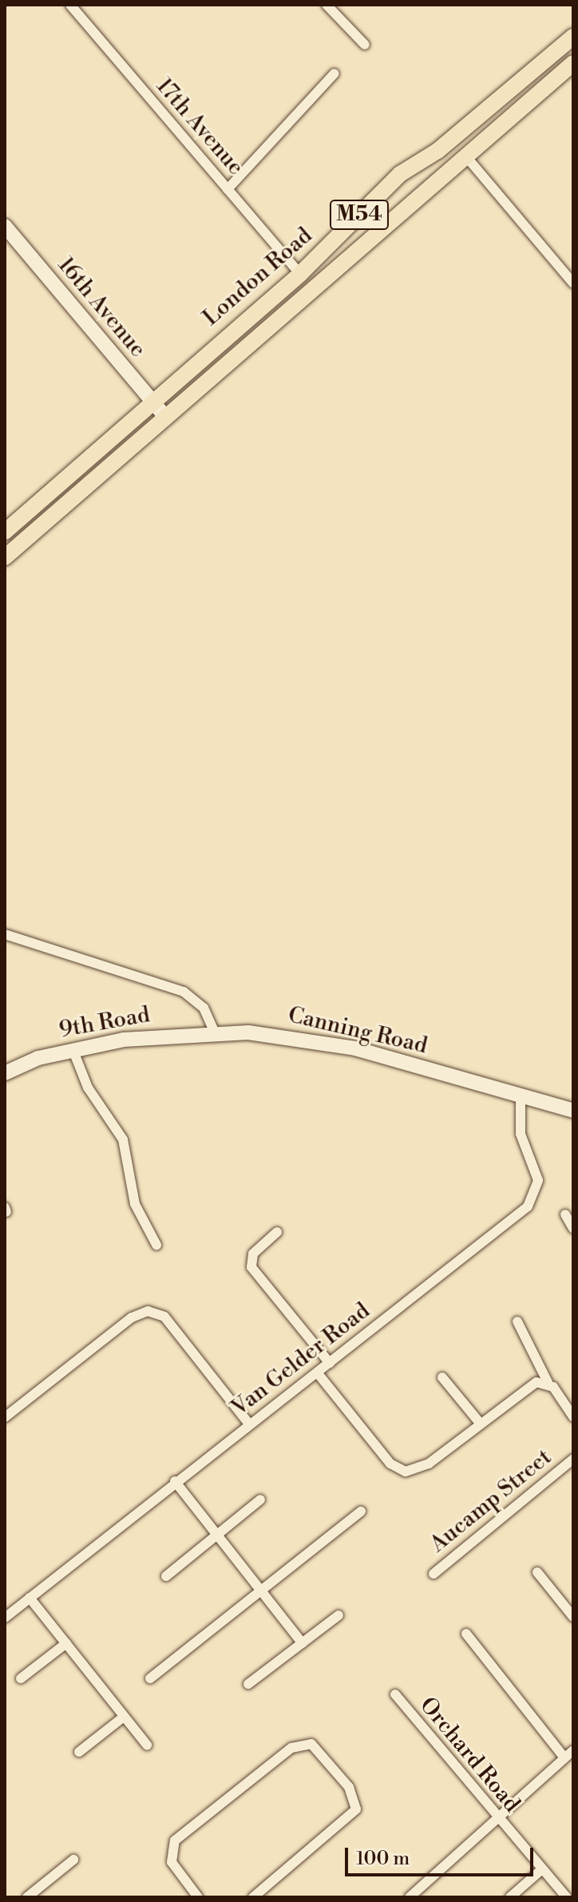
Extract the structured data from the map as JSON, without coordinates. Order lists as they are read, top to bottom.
{
  "streets": {
    "main road": [
      "M54",
      "London Road",
      "16th Avenue",
      "9th Road",
      "Canning Road"
    ],
    "street": [
      "17th Avenue",
      "Van Gelder Road",
      "Aucamp Street",
      "Orchard Road"
    ]
  },
  "crossings": [
    ["17th Avenue", "London Road"],
    ["London Road", "16th Avenue"],
    ["9th Road", "Canning Road"],
    ["Canning Road", "Van Gelder Road"]
  ],
  "scale_bar": "100 m"
}
